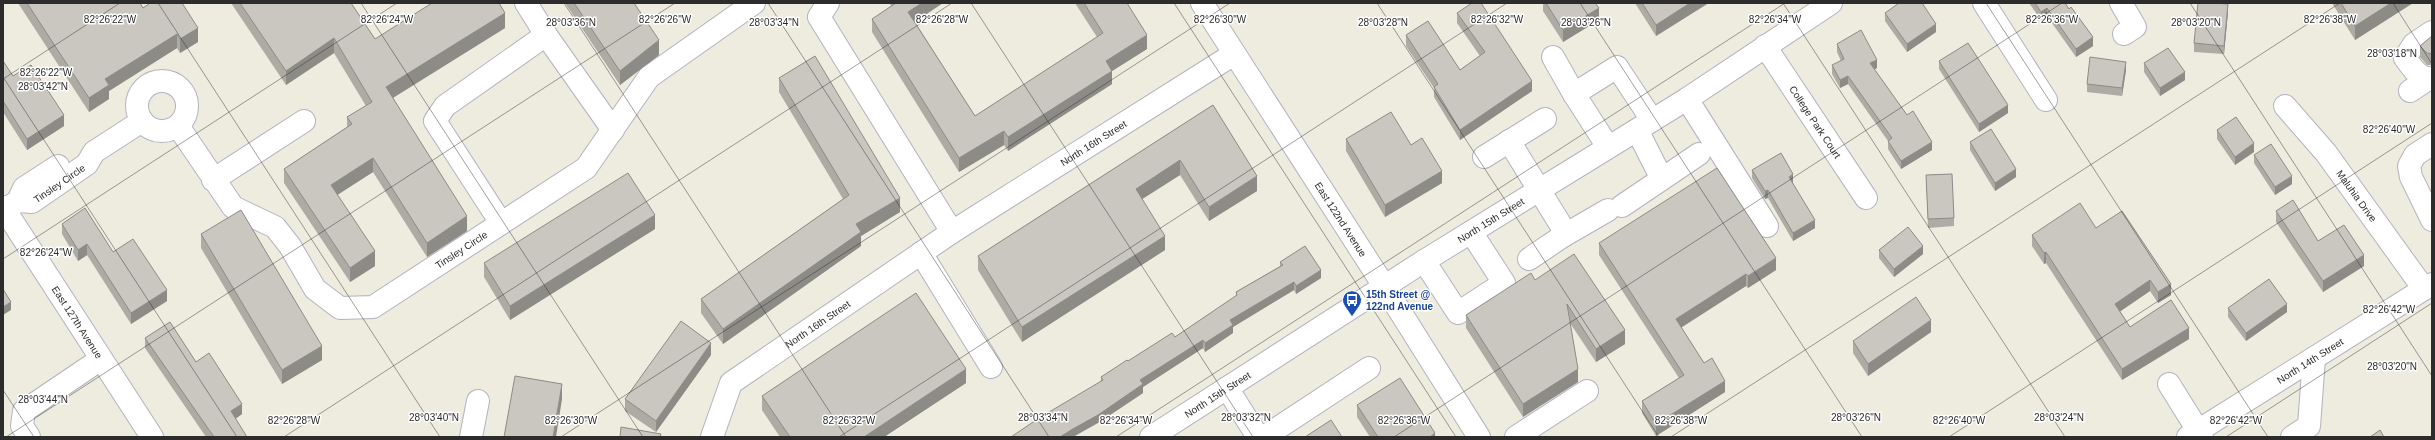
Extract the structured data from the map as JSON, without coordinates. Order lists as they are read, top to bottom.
{
  "streets": {
    "street": [
      "College Park Court",
      "North 16th Street",
      "Tinsley Circle",
      "Maluhia Drive",
      "East 122nd Avenue",
      "North 15th Street",
      "East 127th Avenue",
      "North 14th Street"
    ]
  },
  "crossings": [
    ["College Park Court", "North 15th Street"],
    ["North 16th Street", "East 122nd Avenue"],
    ["Tinsley Circle", "East 127th Avenue"],
    ["Maluhia Drive", "North 14th Street"],
    ["East 122nd Avenue", "North 15th Street"]
  ],
  "places": {
    "bus stop": ["15th Street @ 122nd Avenue"]
  },
  "coordinates": [
    "82°26'28\"W",
    "82°26'30\"W",
    "82°26'32\"W",
    "82°26'34\"W",
    "82°26'36\"W",
    "82°26'22\"W",
    "82°26'24\"W",
    "82°26'26\"W",
    "82°26'38\"W",
    "28°03'28\"N",
    "28°03'20\"N",
    "28°03'36\"N",
    "28°03'34\"N",
    "28°03'26\"N",
    "28°03'18\"N",
    "28°03'42\"N",
    "82°26'40\"W",
    "82°26'42\"W",
    "28°03'44\"N",
    "28°03'40\"N",
    "28°03'32\"N",
    "28°03'24\"N"
  ]
}
